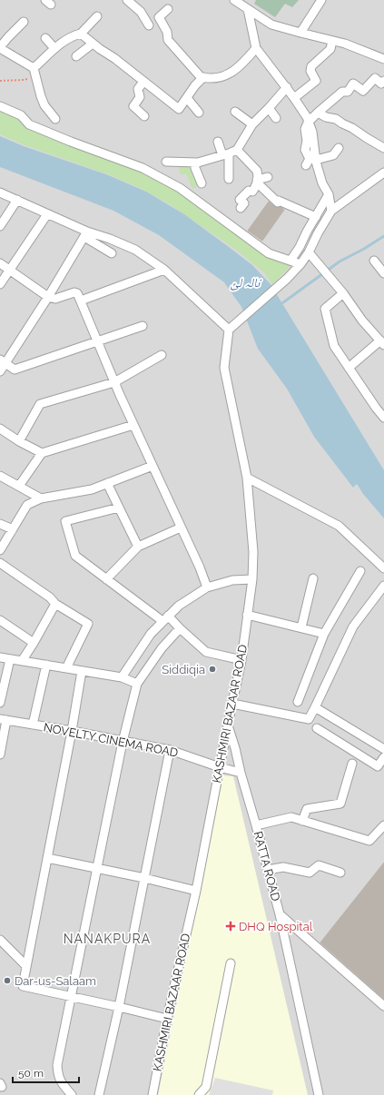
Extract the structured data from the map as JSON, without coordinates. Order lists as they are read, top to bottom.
{
  "streets": {
    "street": ["KASHMIRI BAZAAR ROAD", "NOVELTY CINEMA ROAD", "RATTA ROAD"]
  },
  "crossings": [
    ["KASHMIRI BAZAAR ROAD", "NOVELTY CINEMA ROAD"],
    ["KASHMIRI BAZAAR ROAD", "RATTA ROAD"],
    ["NOVELTY CINEMA ROAD", "RATTA ROAD"]
  ],
  "districts": ["NANAKPURA"],
  "water": ["نالہ لئ"],
  "places": {
    "other": ["Siddiqia", "Dar-us-Salaam"],
    "health": ["DHQ Hospital"]
  },
  "scale_bar": "50 m"
}
